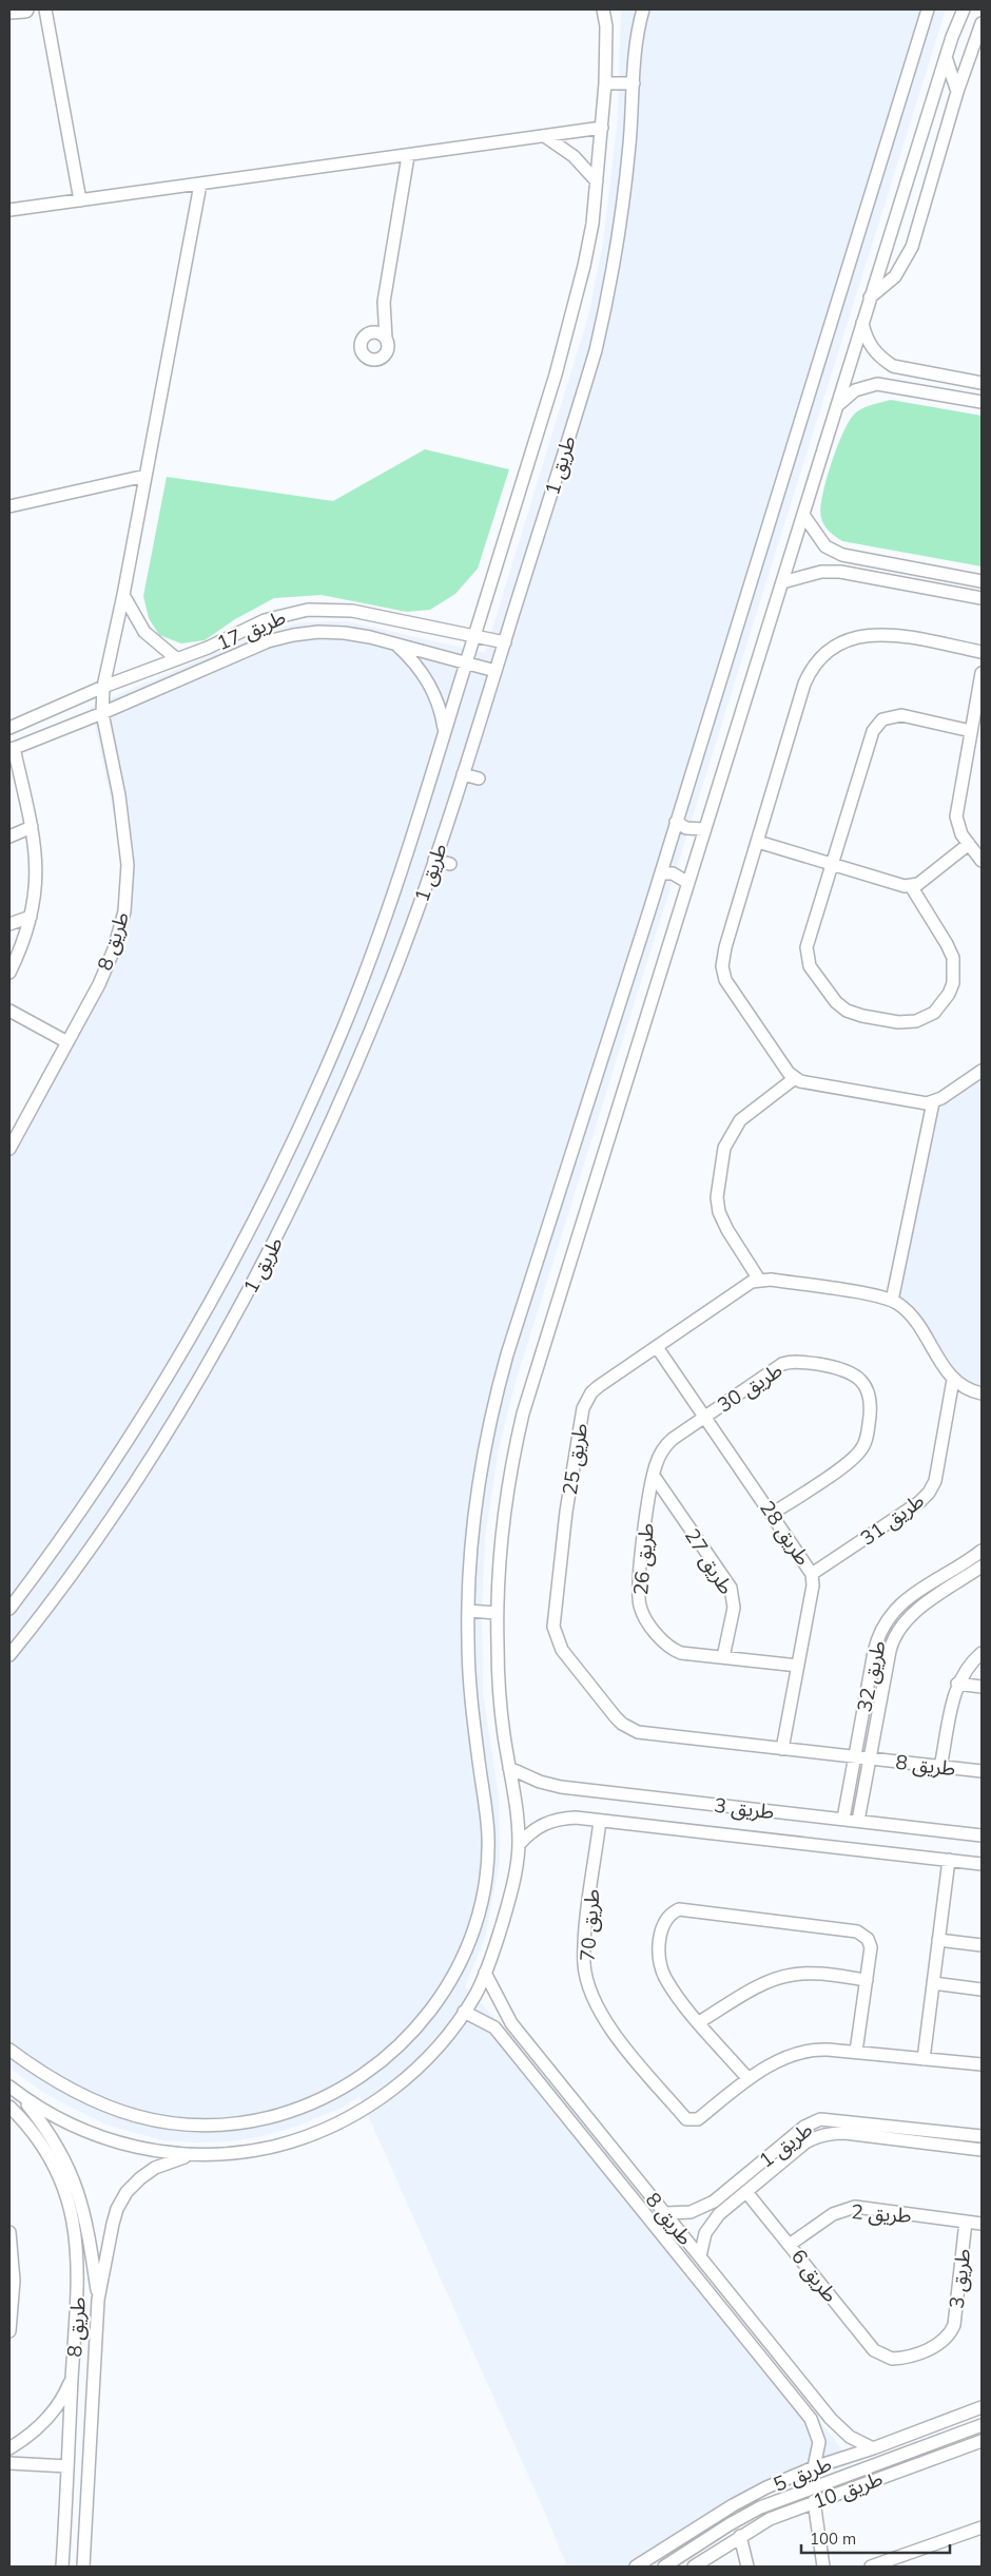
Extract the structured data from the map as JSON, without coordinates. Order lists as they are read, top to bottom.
{
  "streets": {
    "street": [
      "طريق 1",
      "طريق 17",
      "طريق 8",
      "طريق 30",
      "طريق 25",
      "طريق 31",
      "طريق 28",
      "طريق 26",
      "طريق 27",
      "طريق 32",
      "طريق 3",
      "طريق 70",
      "طريق 2",
      "طريق 6",
      "طريق 5",
      "طريق 10"
    ]
  },
  "crossings": [
    ["طريق 1", "طريق 17"],
    ["طريق 1", "طريق 8"],
    ["طريق 1", "طريق 6"],
    ["طريق 17", "طريق 8"],
    ["طريق 8", "طريق 25"],
    ["طريق 8", "طريق 32"],
    ["طريق 8", "طريق 5"],
    ["طريق 30", "طريق 28"],
    ["طريق 30", "طريق 26"],
    ["طريق 25", "طريق 28"],
    ["طريق 25", "طريق 32"],
    ["طريق 31", "طريق 28"],
    ["طريق 28", "طريق 26"],
    ["طريق 26", "طريق 27"],
    ["طريق 32", "طريق 3"],
    ["طريق 3", "طريق 70"],
    ["طريق 3", "طريق 2"],
    ["طريق 3", "طريق 6"],
    ["طريق 2", "طريق 6"]
  ],
  "scale_bar": "100 m"
}
